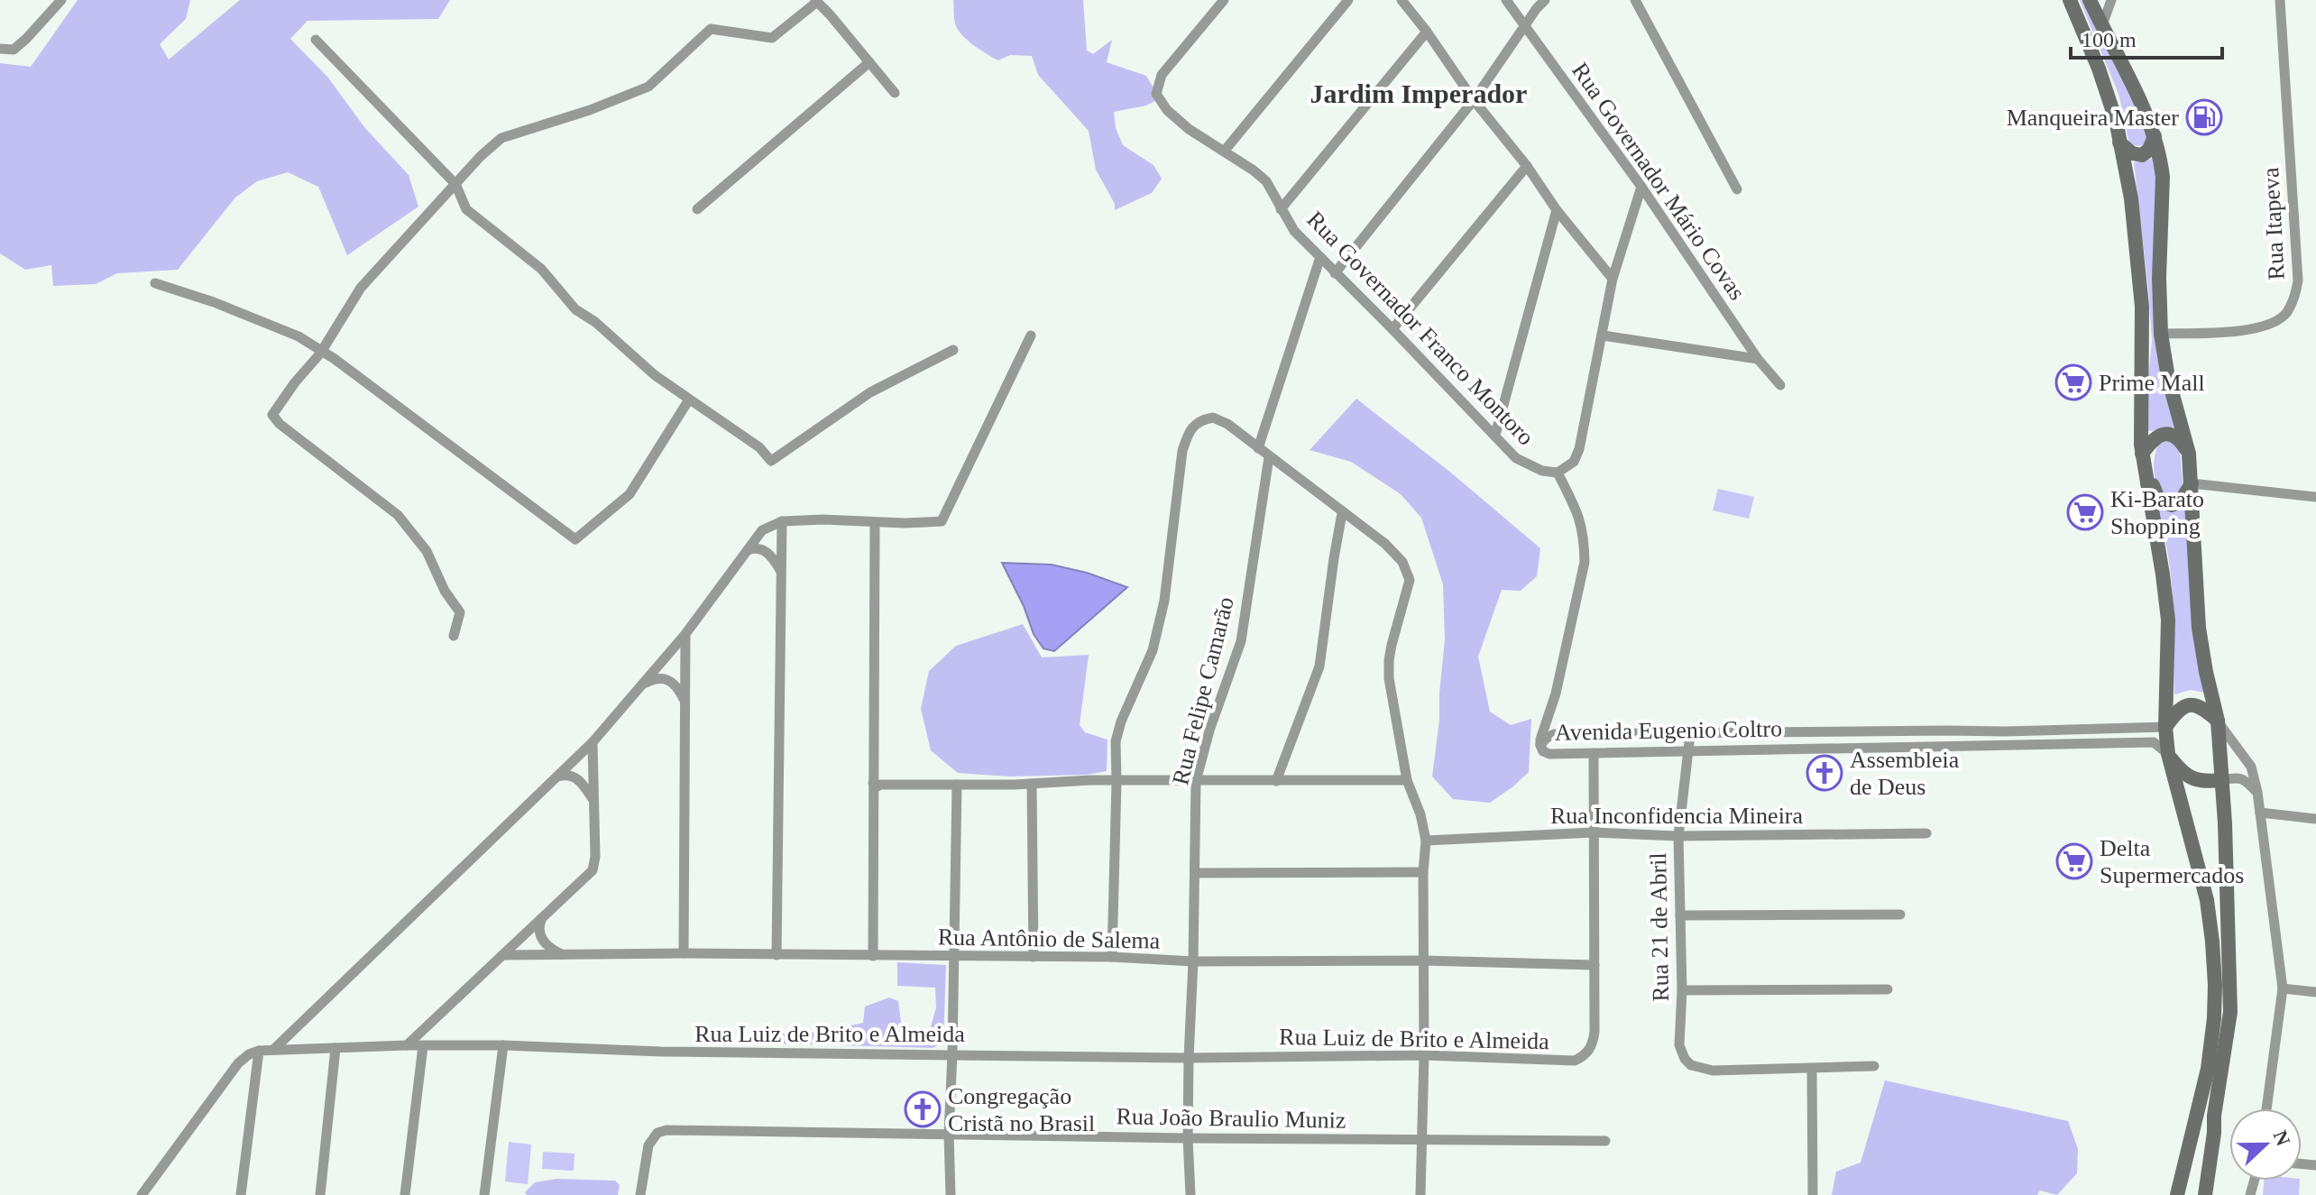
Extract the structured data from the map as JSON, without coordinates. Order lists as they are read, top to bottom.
{
  "streets": {
    "street": [
      "Rua Governador Mário Covas",
      "Rua Itapeva",
      "Rua Governador Franco Montoro",
      "Rua Felipe Camarão",
      "Avenida Eugenio Coltro",
      "Rua Inconfidencia Mineira",
      "Rua 21 de Abril",
      "Rua Antônio de Salema",
      "Rua Luiz de Brito e Almeida",
      "Rua João Braulio Muniz"
    ]
  },
  "crossings": [
    ["Rua Felipe Camarão", "Rua Antônio de Salema"],
    ["Rua Felipe Camarão", "Rua Luiz de Brito e Almeida"],
    ["Rua Felipe Camarão", "Rua João Braulio Muniz"],
    ["Avenida Eugenio Coltro", "Rua 21 de Abril"],
    ["Rua Inconfidencia Mineira", "Rua 21 de Abril"],
    ["Rua Antônio de Salema", "Rua Luiz de Brito e Almeida"]
  ],
  "districts": ["Jardim Imperador"],
  "places": {
    "fuel station": ["Manqueira Master"],
    "supermarket": ["Prime Mall", "Ki-Barato Shopping", "Delta Supermercados"],
    "church": ["Assembleia de Deus", "Congregação Cristã no Brasil"]
  },
  "scale_bar": "100 m",
  "north": "right"
}
